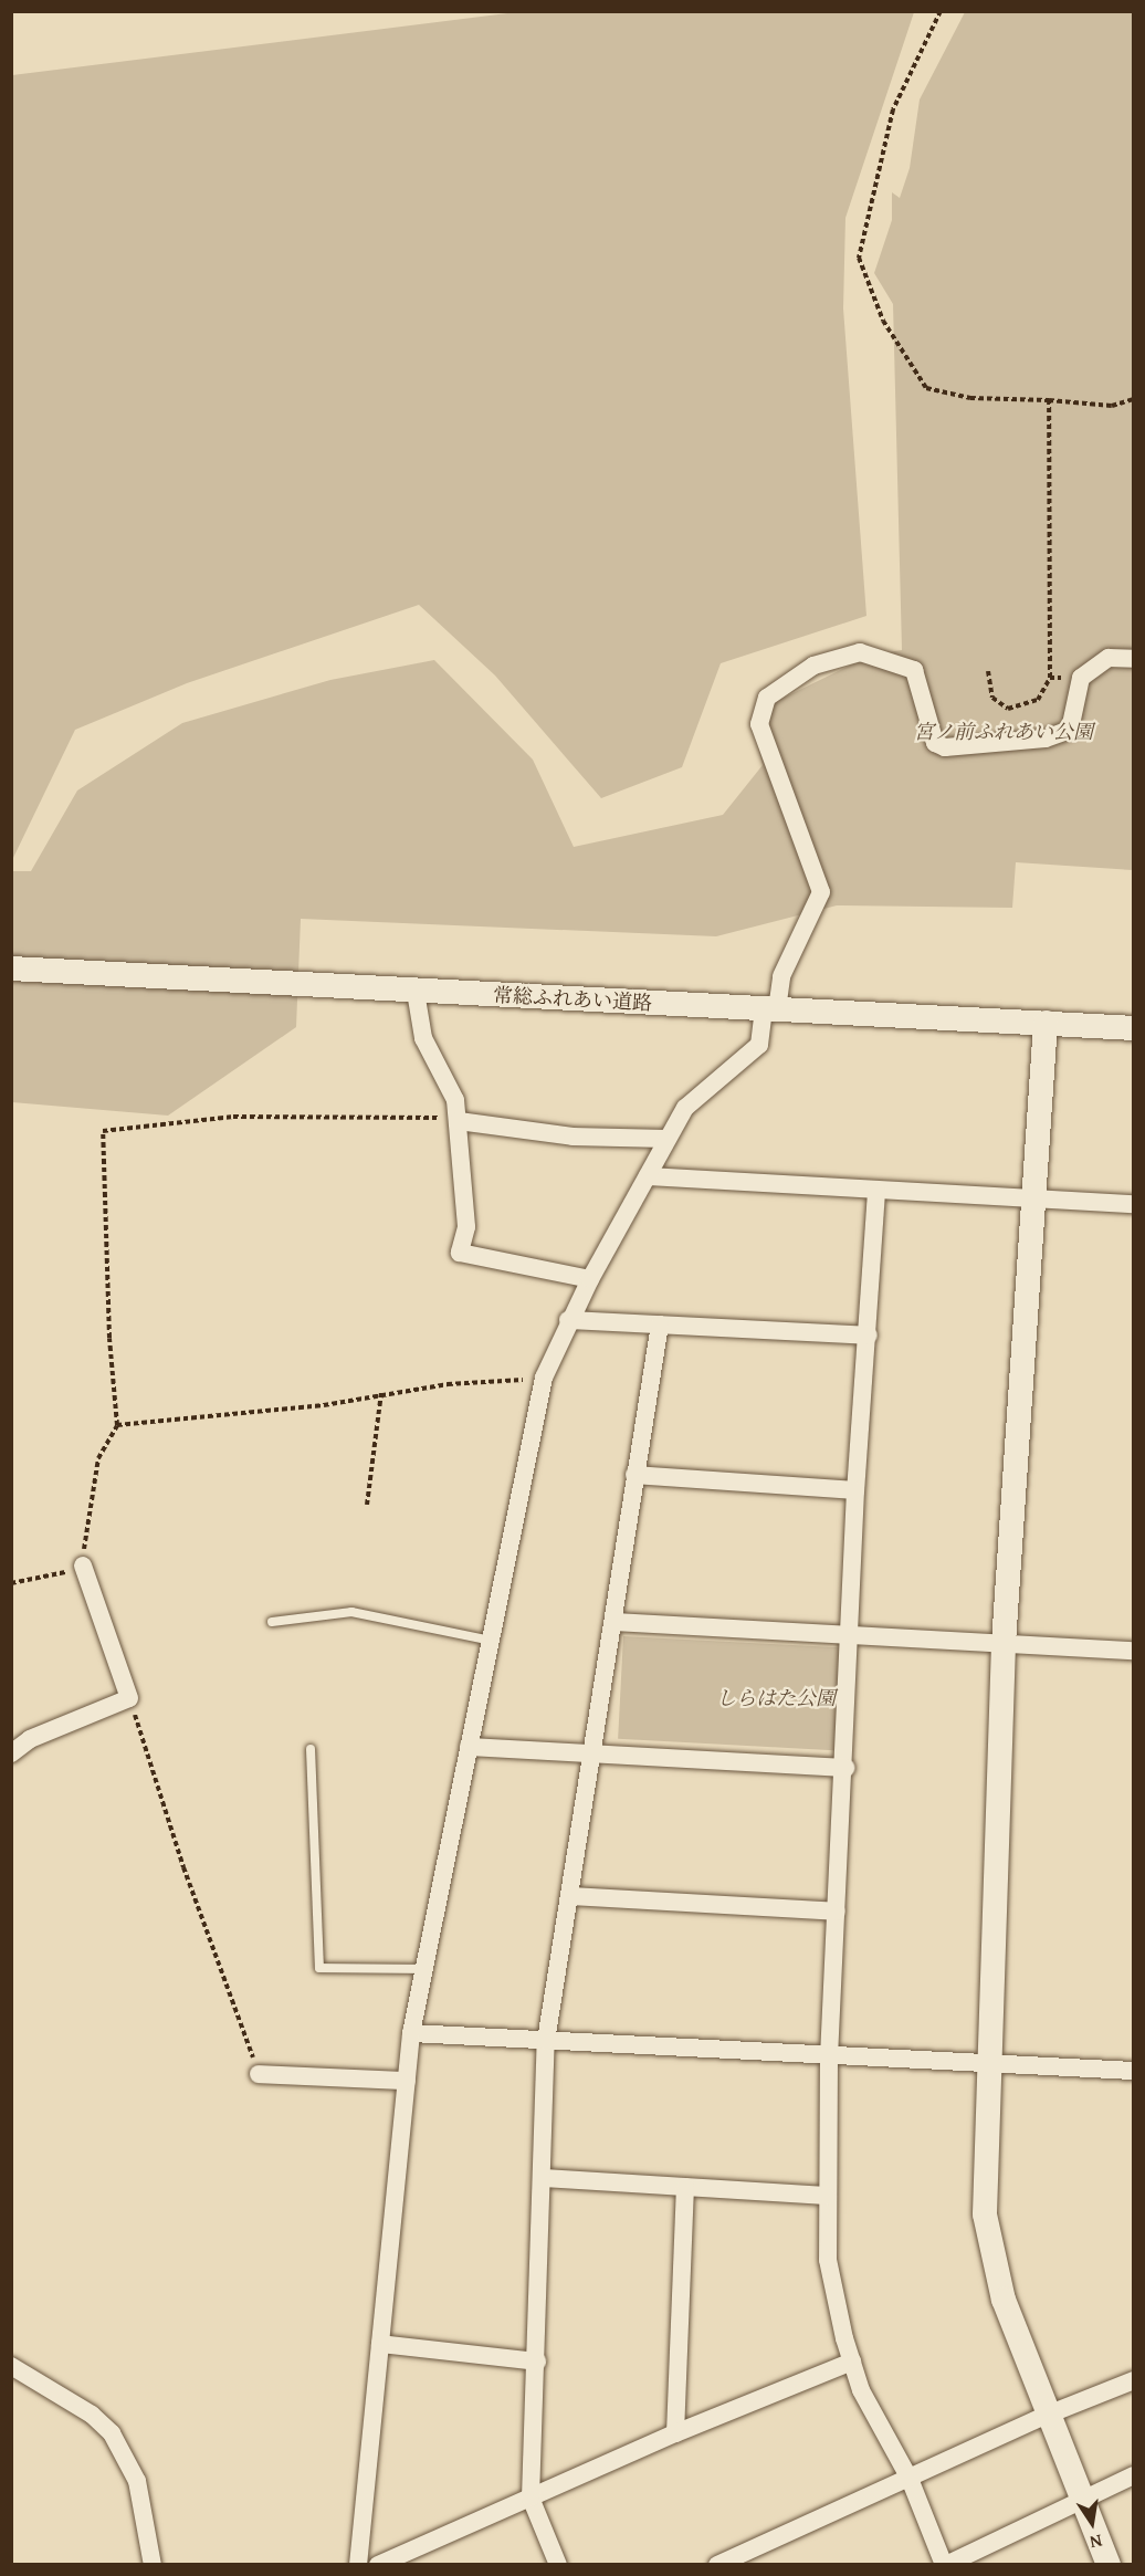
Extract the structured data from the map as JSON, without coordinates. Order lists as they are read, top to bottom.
{
  "streets": {
    "street": ["常総ふれあい道路"]
  },
  "parks": ["宮ノ前ふれあい公園", "しらはた公園"],
  "north": "bottom"
}
